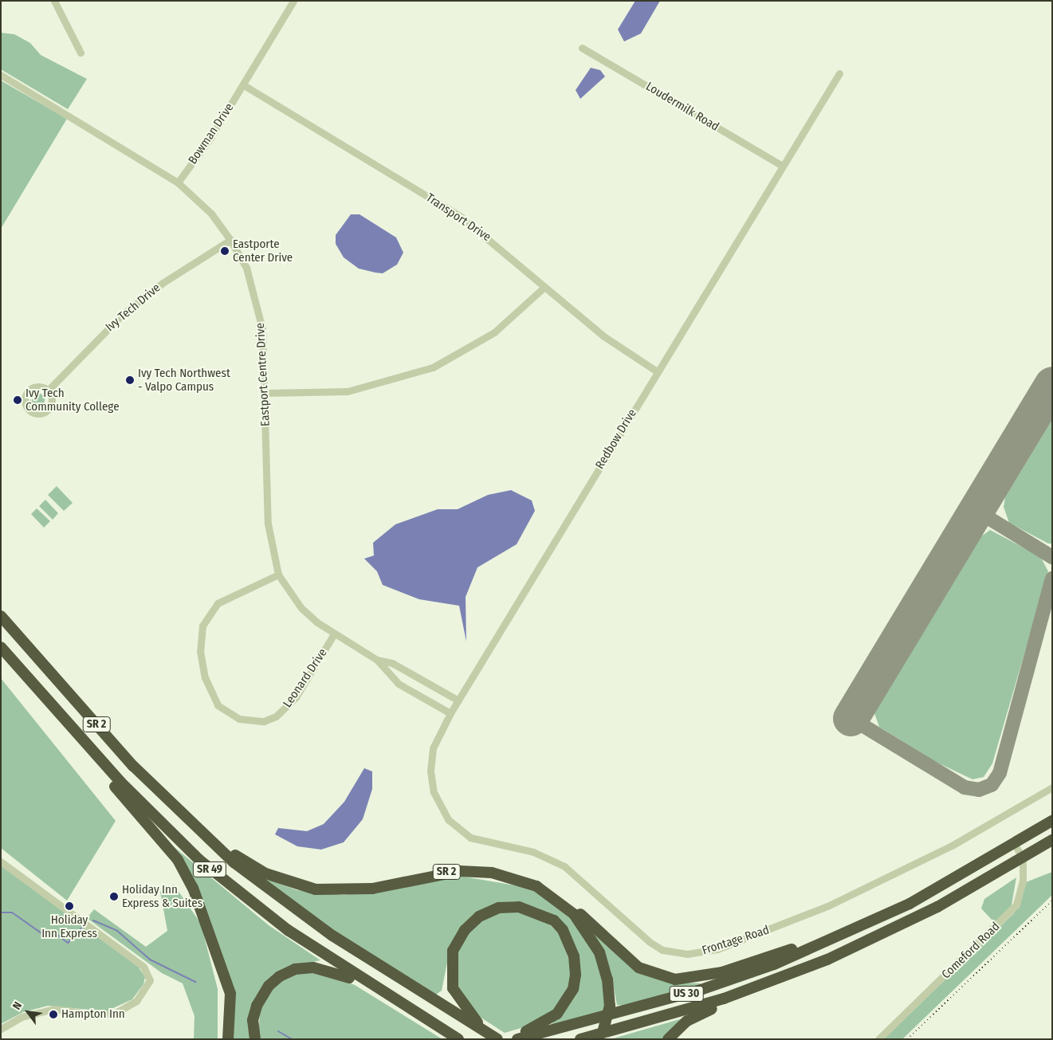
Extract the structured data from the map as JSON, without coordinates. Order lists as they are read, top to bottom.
{
  "streets": {
    "highway": ["SR 2", "SR 49", "US 30"],
    "street": [
      "Loudermilk Road",
      "Bowman Drive",
      "Transport Drive",
      "Ivy Tech Drive",
      "Eastport Centre Drive",
      "Redbow Drive",
      "Leonard Drive",
      "Frontage Road",
      "Comeford Road"
    ]
  },
  "crossings": [
    ["Loudermilk Road", "Redbow Drive"],
    ["Bowman Drive", "Transport Drive"],
    ["Bowman Drive", "Eastport Centre Drive"],
    ["Transport Drive", "Redbow Drive"],
    ["Ivy Tech Drive", "Eastport Centre Drive"],
    ["Eastport Centre Drive", "Redbow Drive"],
    ["Eastport Centre Drive", "Leonard Drive"],
    ["Eastport Centre Drive", "Frontage Road"],
    ["Redbow Drive", "Frontage Road"],
    ["SR 2", "SR 49"],
    ["SR 2", "US 30"],
    ["Comeford Road", "US 30"]
  ],
  "places": [
    "Eastporte Center Drive",
    "Ivy Tech Northwest - Valpo Campus",
    "Ivy Tech Community College",
    "Holiday Inn Express & Suites",
    "Holiday Inn Express",
    "Hampton Inn"
  ],
  "north": "top left"
}
